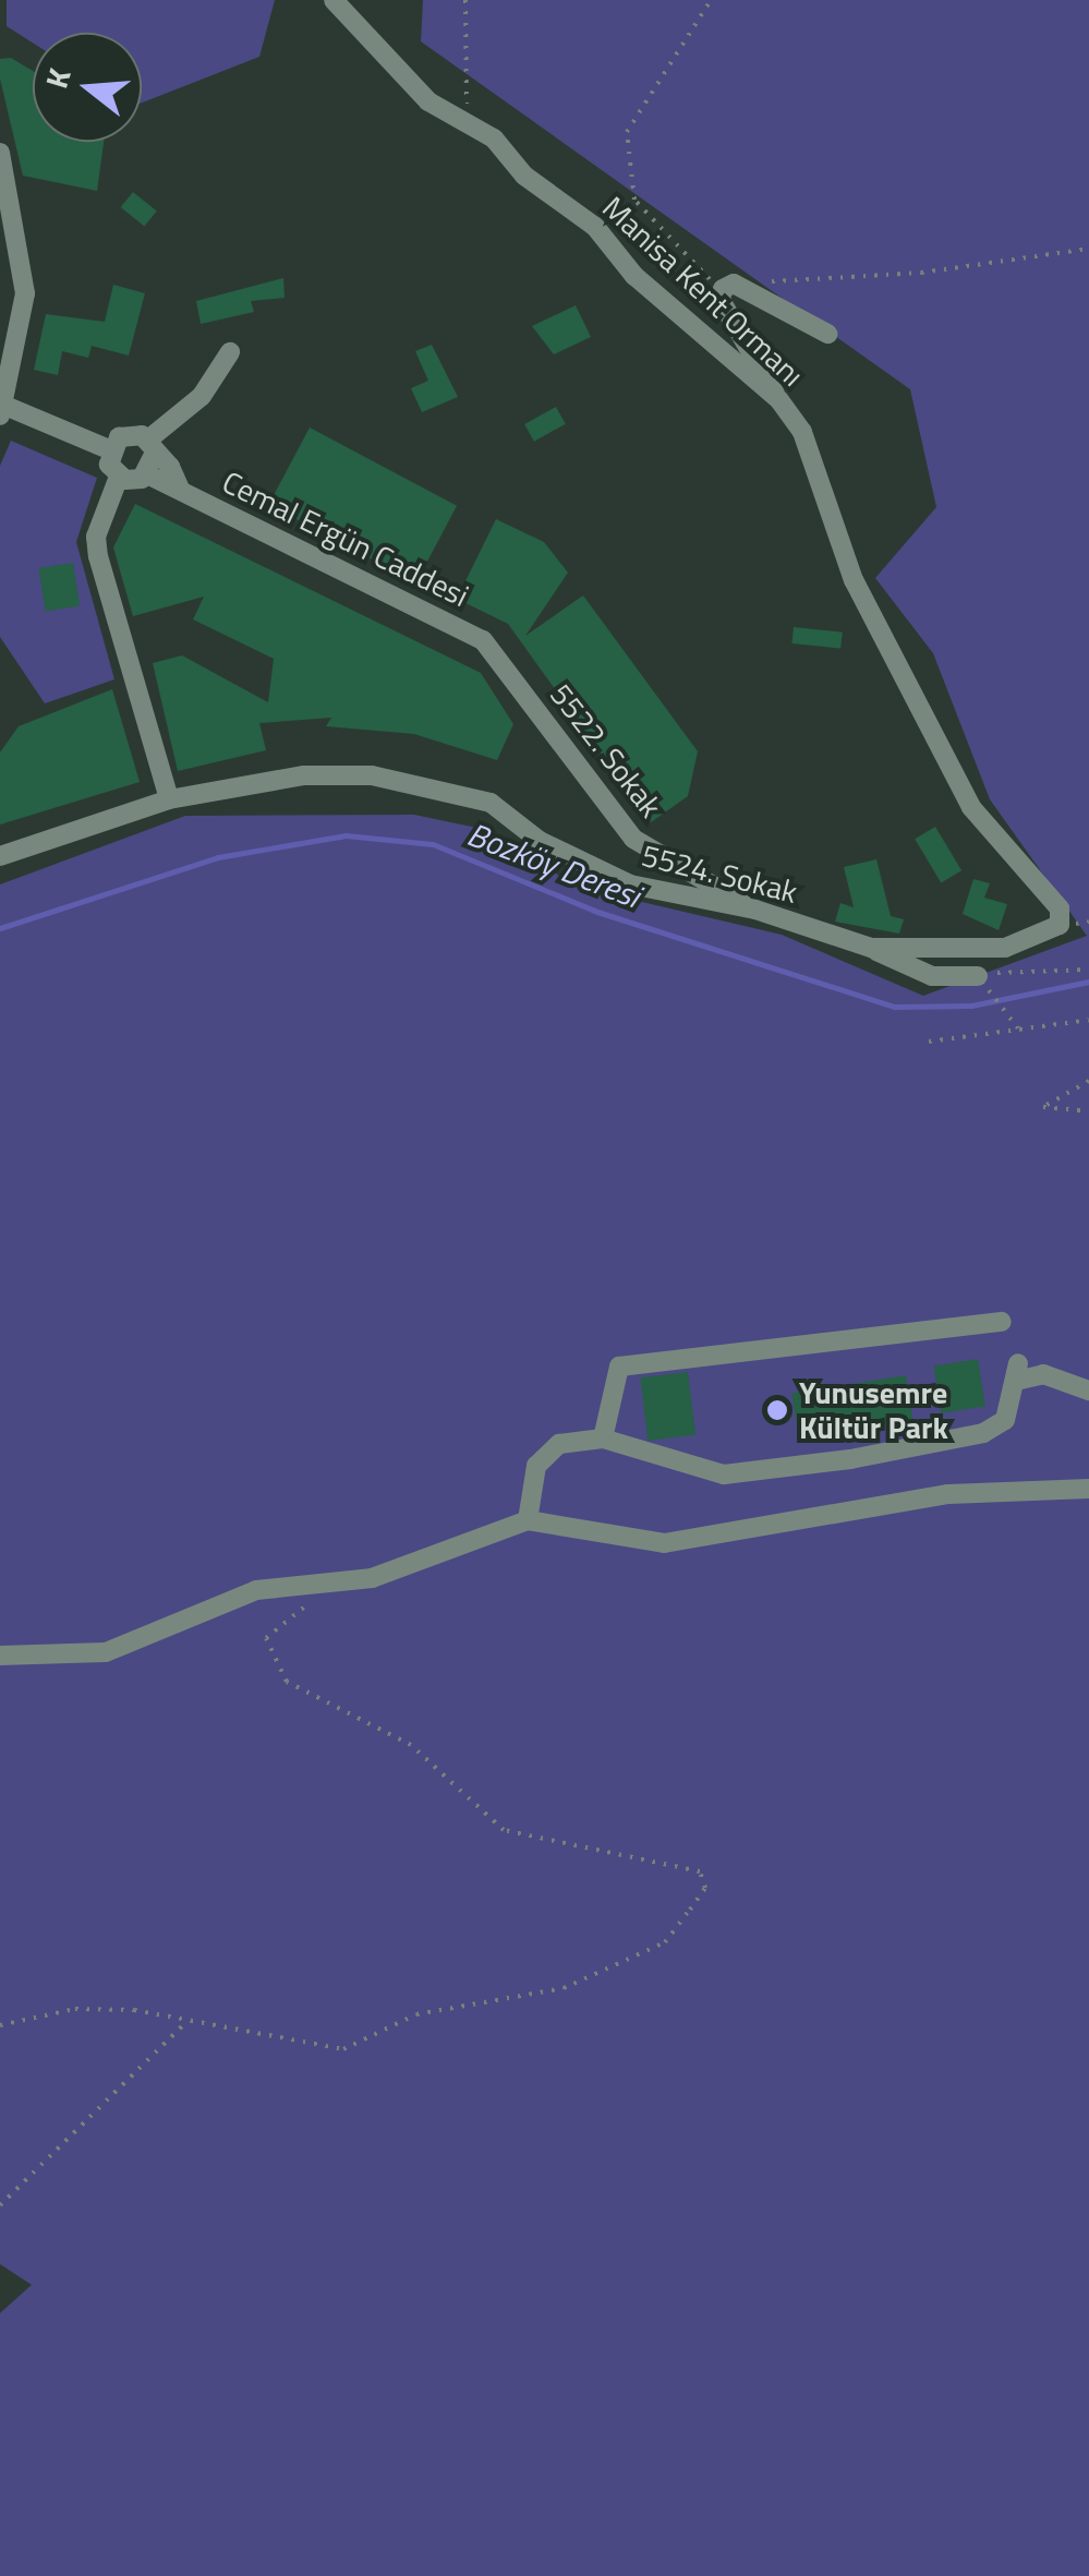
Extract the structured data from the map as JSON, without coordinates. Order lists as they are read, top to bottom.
{
  "streets": {
    "street": [
      "Manisa Kent Ormanı",
      "Cemal Ergün Caddesi",
      "5522. Sokak",
      "5524. Sokak"
    ]
  },
  "crossings": [
    ["Manisa Kent Ormanı", "5524. Sokak"],
    ["Cemal Ergün Caddesi", "5522. Sokak"],
    ["5522. Sokak", "5524. Sokak"]
  ],
  "water": ["Bozköy Deresi"],
  "places": ["Yunusemre Kültür Park"],
  "north": "left"
}
